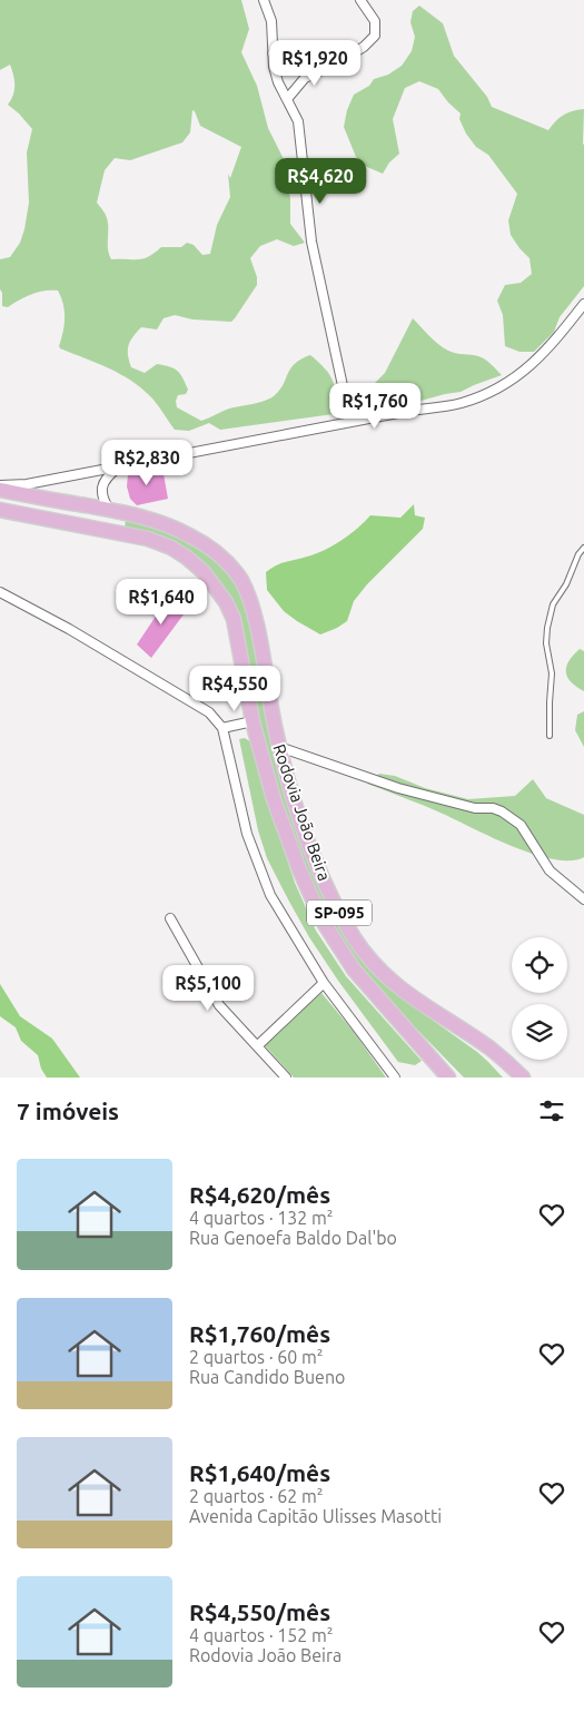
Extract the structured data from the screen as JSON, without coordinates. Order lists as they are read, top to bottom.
{
  "streets": {
    "main road": ["Rodovia João Beira", "SP-095"]
  },
  "page": {
    "price": [
      "R$1,920",
      "R$4,620",
      "R$1,760",
      "R$2,830",
      "R$1,640",
      "R$4,550",
      "R$5,100"
    ],
    "heading": "7 imóveis",
    "list": [
      {
        "name": "R$4,620/mês",
        "note": "4 quartos · 132 m² · Rua Genoefa Baldo Dal'bo"
      },
      {
        "name": "R$1,760/mês",
        "note": "2 quartos · 60 m² · Rua Candido Bueno"
      },
      {
        "name": "R$1,640/mês",
        "note": "2 quartos · 62 m² · Avenida Capitão Ulisses Masotti"
      },
      {
        "name": "R$4,550/mês",
        "note": "4 quartos · 152 m² · Rodovia João Beira"
      }
    ]
  }
}
